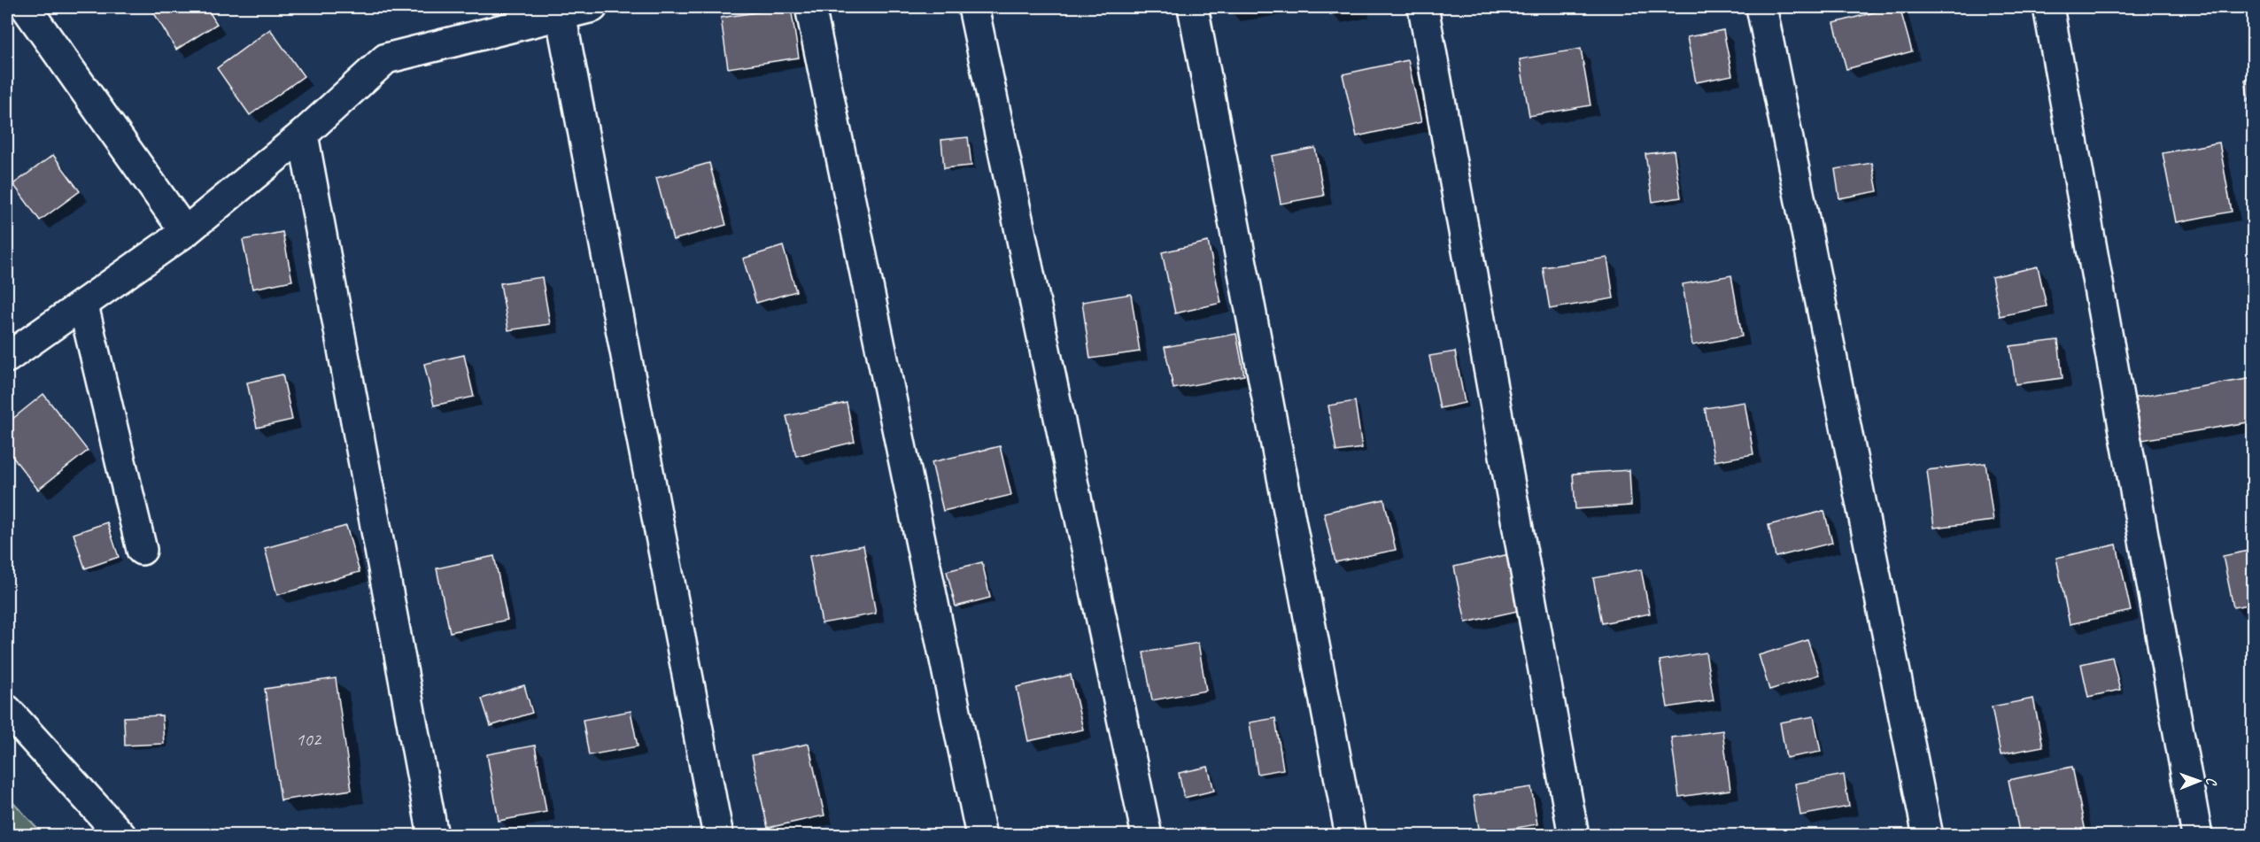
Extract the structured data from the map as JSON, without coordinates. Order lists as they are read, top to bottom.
{
  "house_numbers": ["102"],
  "north": "right"
}
